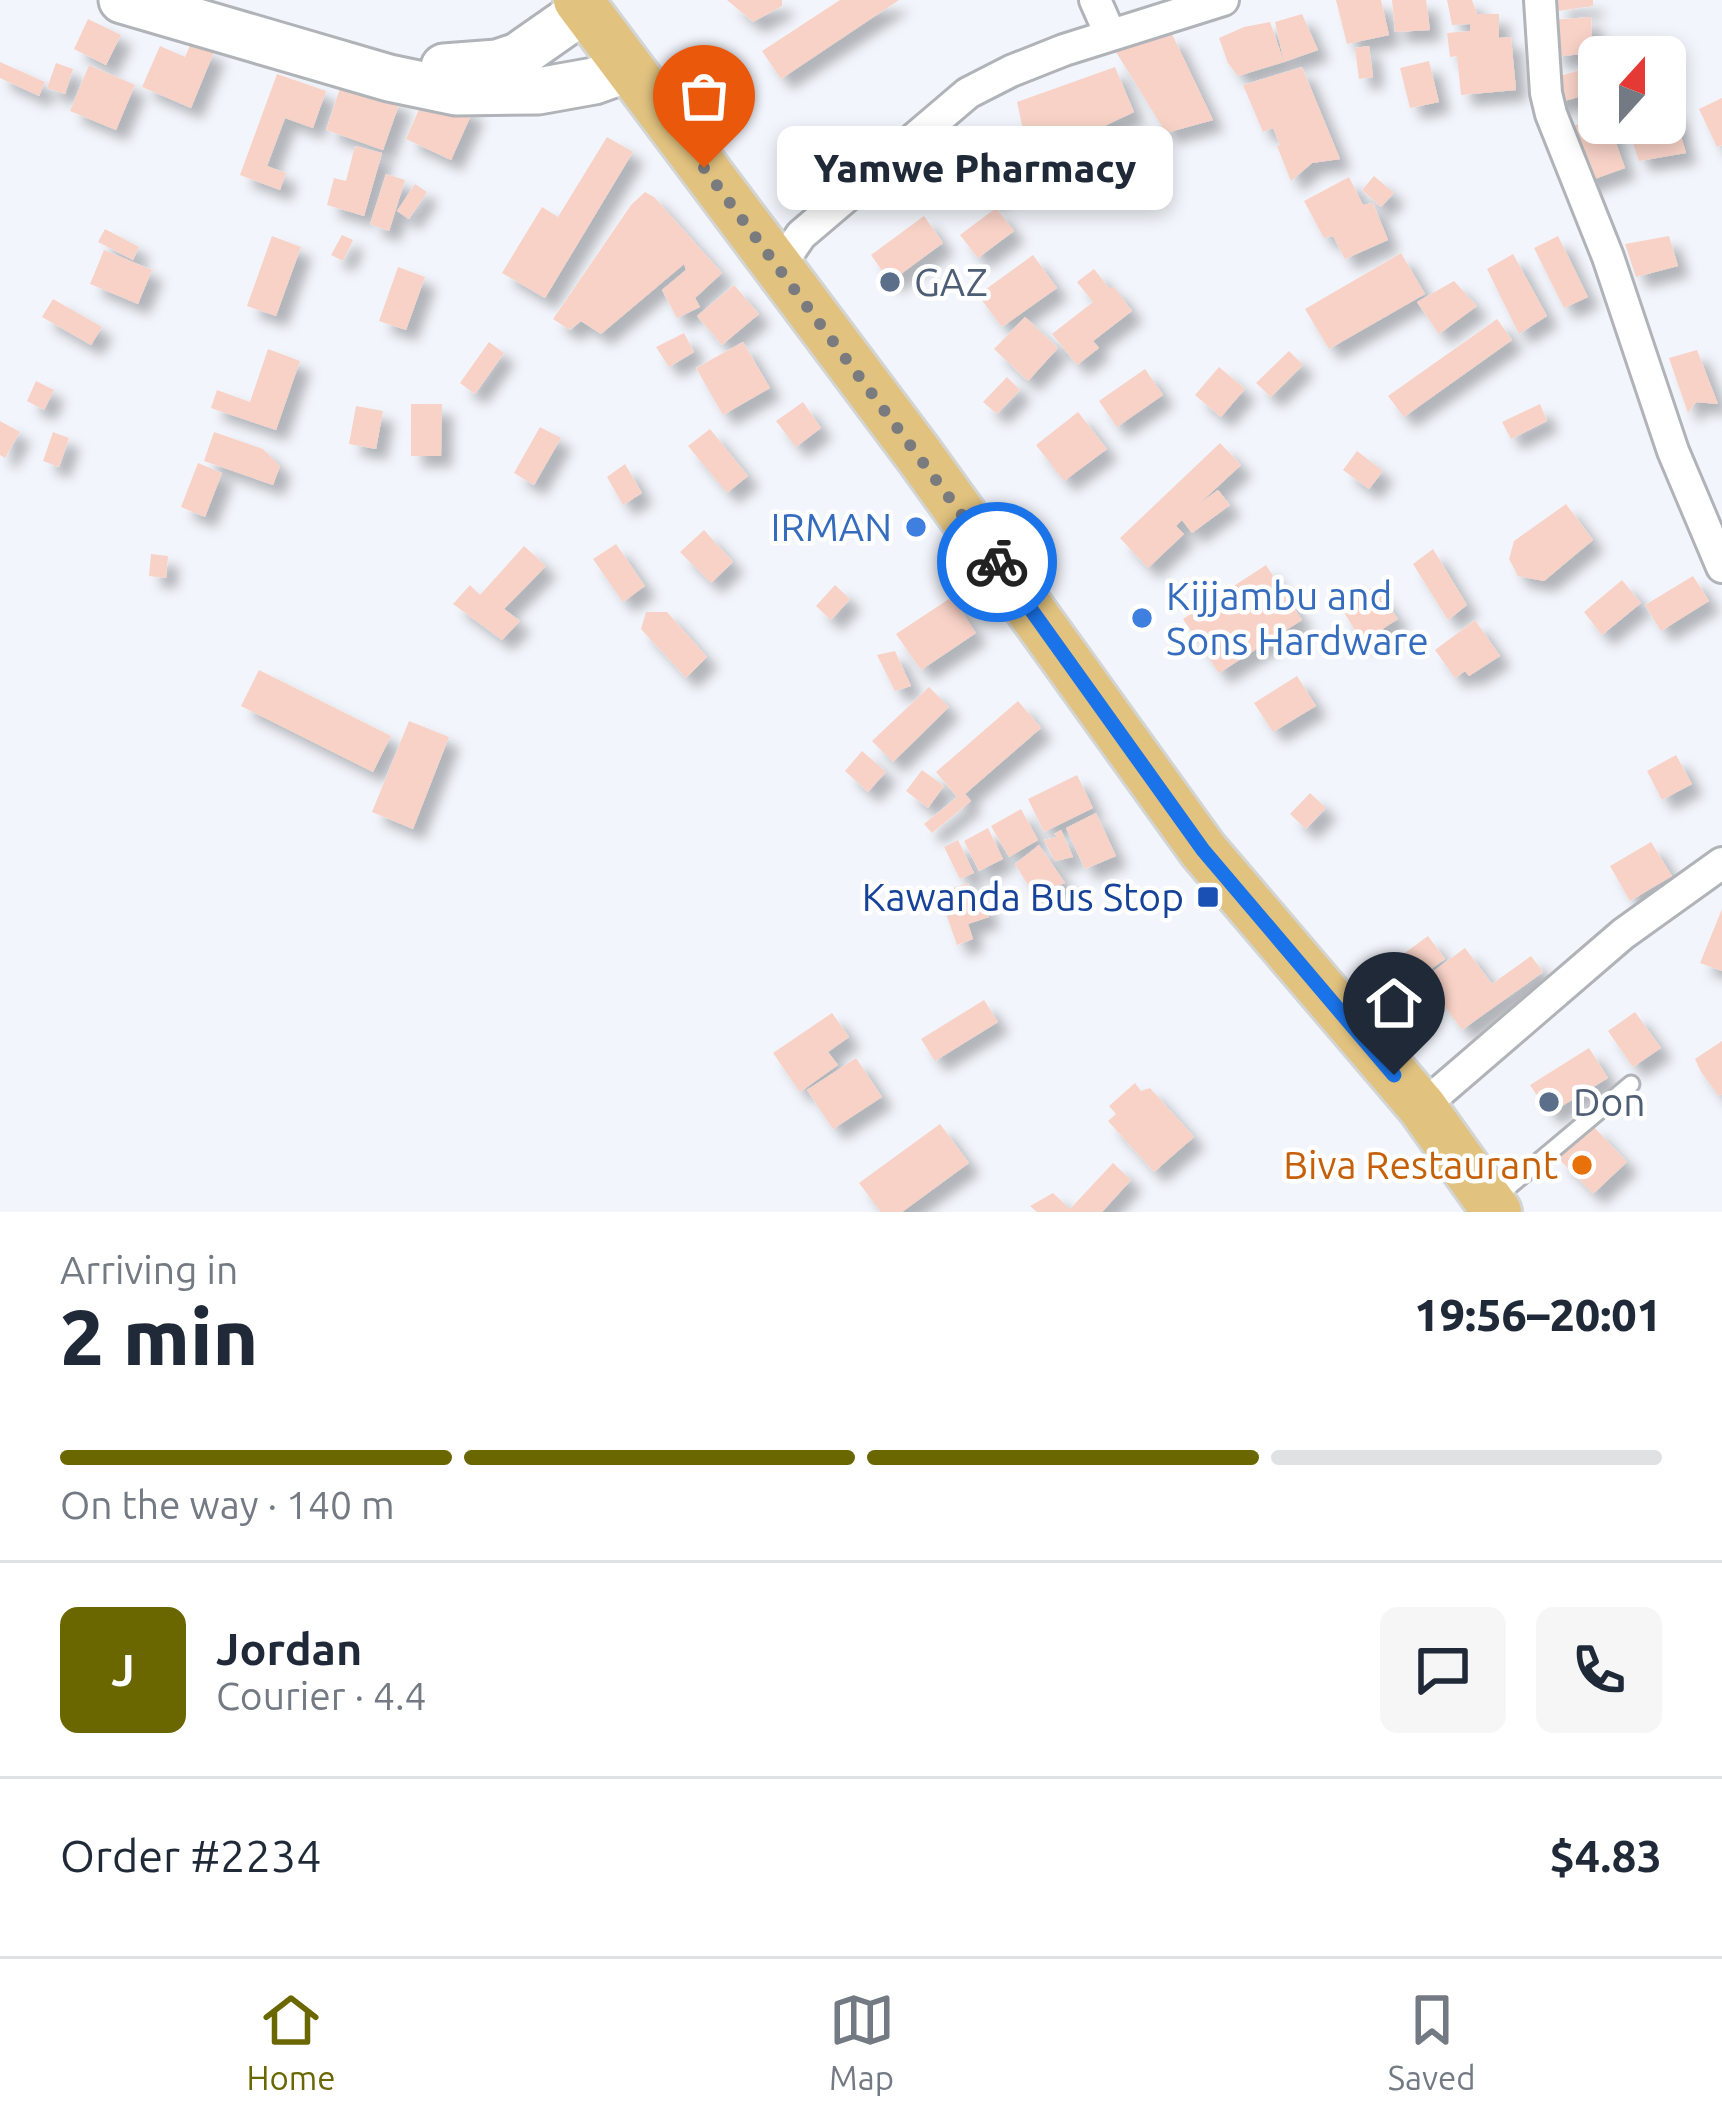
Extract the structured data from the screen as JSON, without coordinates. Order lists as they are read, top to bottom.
{
  "places": {
    "other": [
      "Yamwe Pharmacy",
      "GAZ",
      "IRMAN",
      "Kijjambu and Sons Hardware",
      "Don",
      "Biva Restaurant"
    ],
    "transit": ["Kawanda Bus Stop"]
  },
  "north": "top",
  "page": {
    "bubble": "Yamwe Pharmacy",
    "heading": ["2 min", "Arriving in", "19:56–20:01"],
    "panel": [
      "Jordan",
      "Courier · 4.4",
      "Order #2234",
      "$4.83"
    ],
    "bar": "On the way · 140 m",
    "round": "J",
    "tabs": ["Home", "Map", "Saved"]
  }
}
